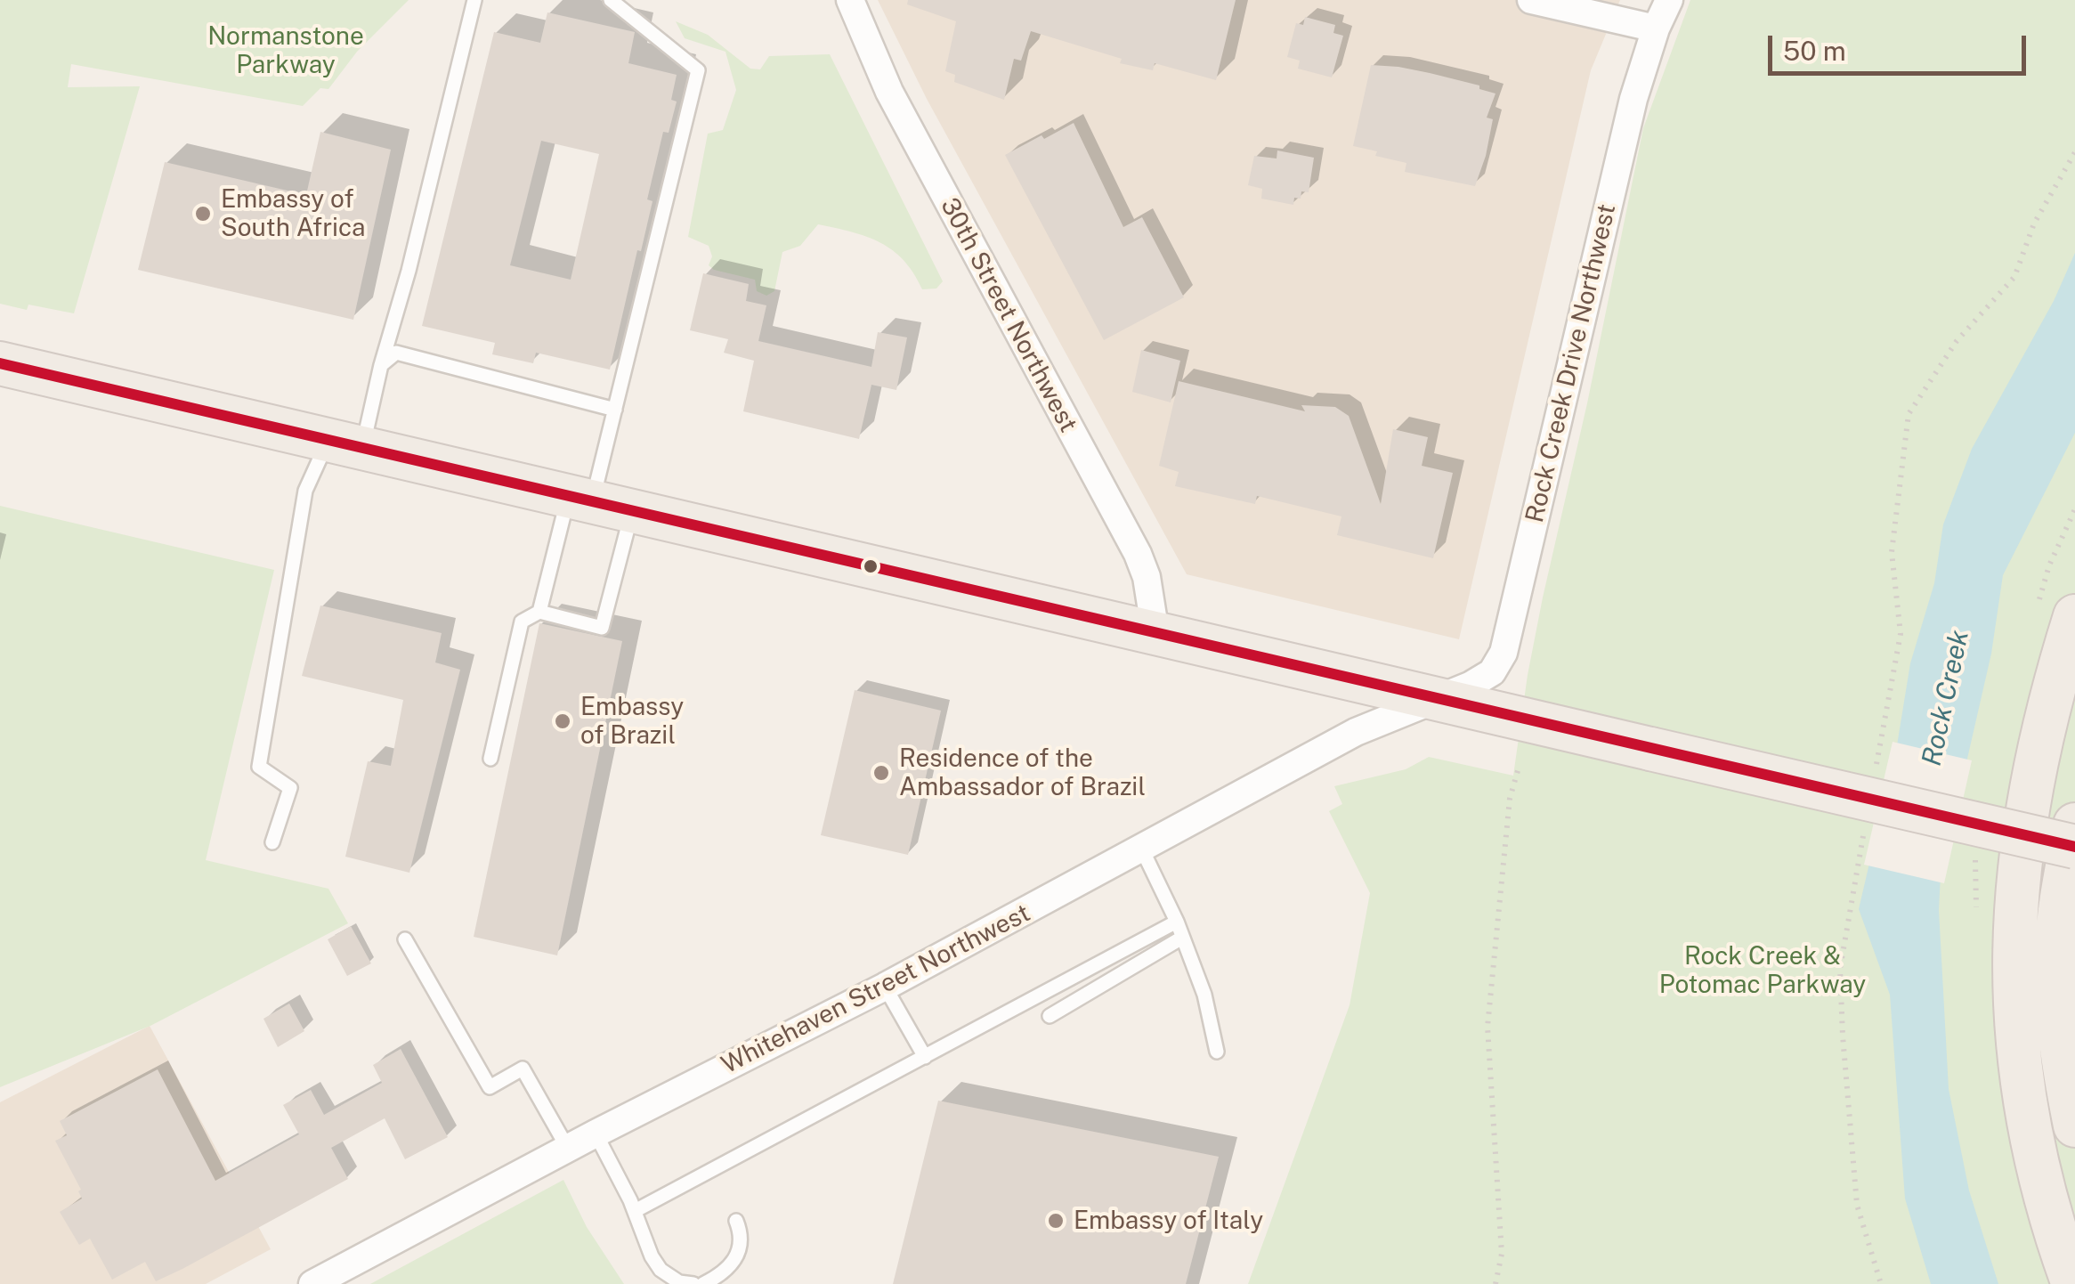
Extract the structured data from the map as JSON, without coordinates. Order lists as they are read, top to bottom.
{
  "streets": {
    "street": ["30th Street Northwest", "Rock Creek Drive Northwest", "Whitehaven Street Northwest"]
  },
  "crossings": [
    ["Rock Creek Drive Northwest", "Whitehaven Street Northwest"]
  ],
  "water": ["Rock Creek"],
  "parks": ["Normanstone Parkway", "Rock Creek & Potomac Parkway"],
  "places": [
    "Embassy of South Africa",
    "Embassy of Brazil",
    "Residence of the Ambassador of Brazil",
    "Embassy of Italy"
  ],
  "scale_bar": "50 m"
}
